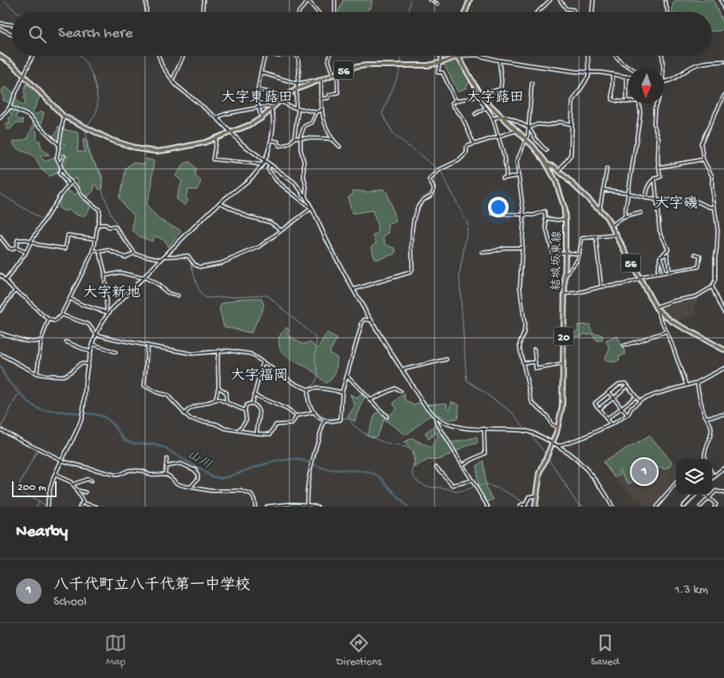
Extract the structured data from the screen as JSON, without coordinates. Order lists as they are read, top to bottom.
{
  "streets": {
    "main road": ["56", "結城坂東線", "20"]
  },
  "crossings": [
    ["56", "結城坂東線"]
  ],
  "districts": [
    "大字東蕗田",
    "大字蕗田",
    "大字磯",
    "大字新地",
    "大字福岡"
  ],
  "water": ["山川"],
  "scale_bar": "200 m",
  "north": "bottom",
  "page": {
    "search": "Search here",
    "pins": "1",
    "scale": "200 m",
    "heading": "Nearby",
    "list": [
      {
        "mark": "1",
        "name": "八千代町立八千代第一中学校",
        "note": "School",
        "value": "1.3 km"
      }
    ],
    "nav": ["Map", "Directions", "Saved"]
  }
}
